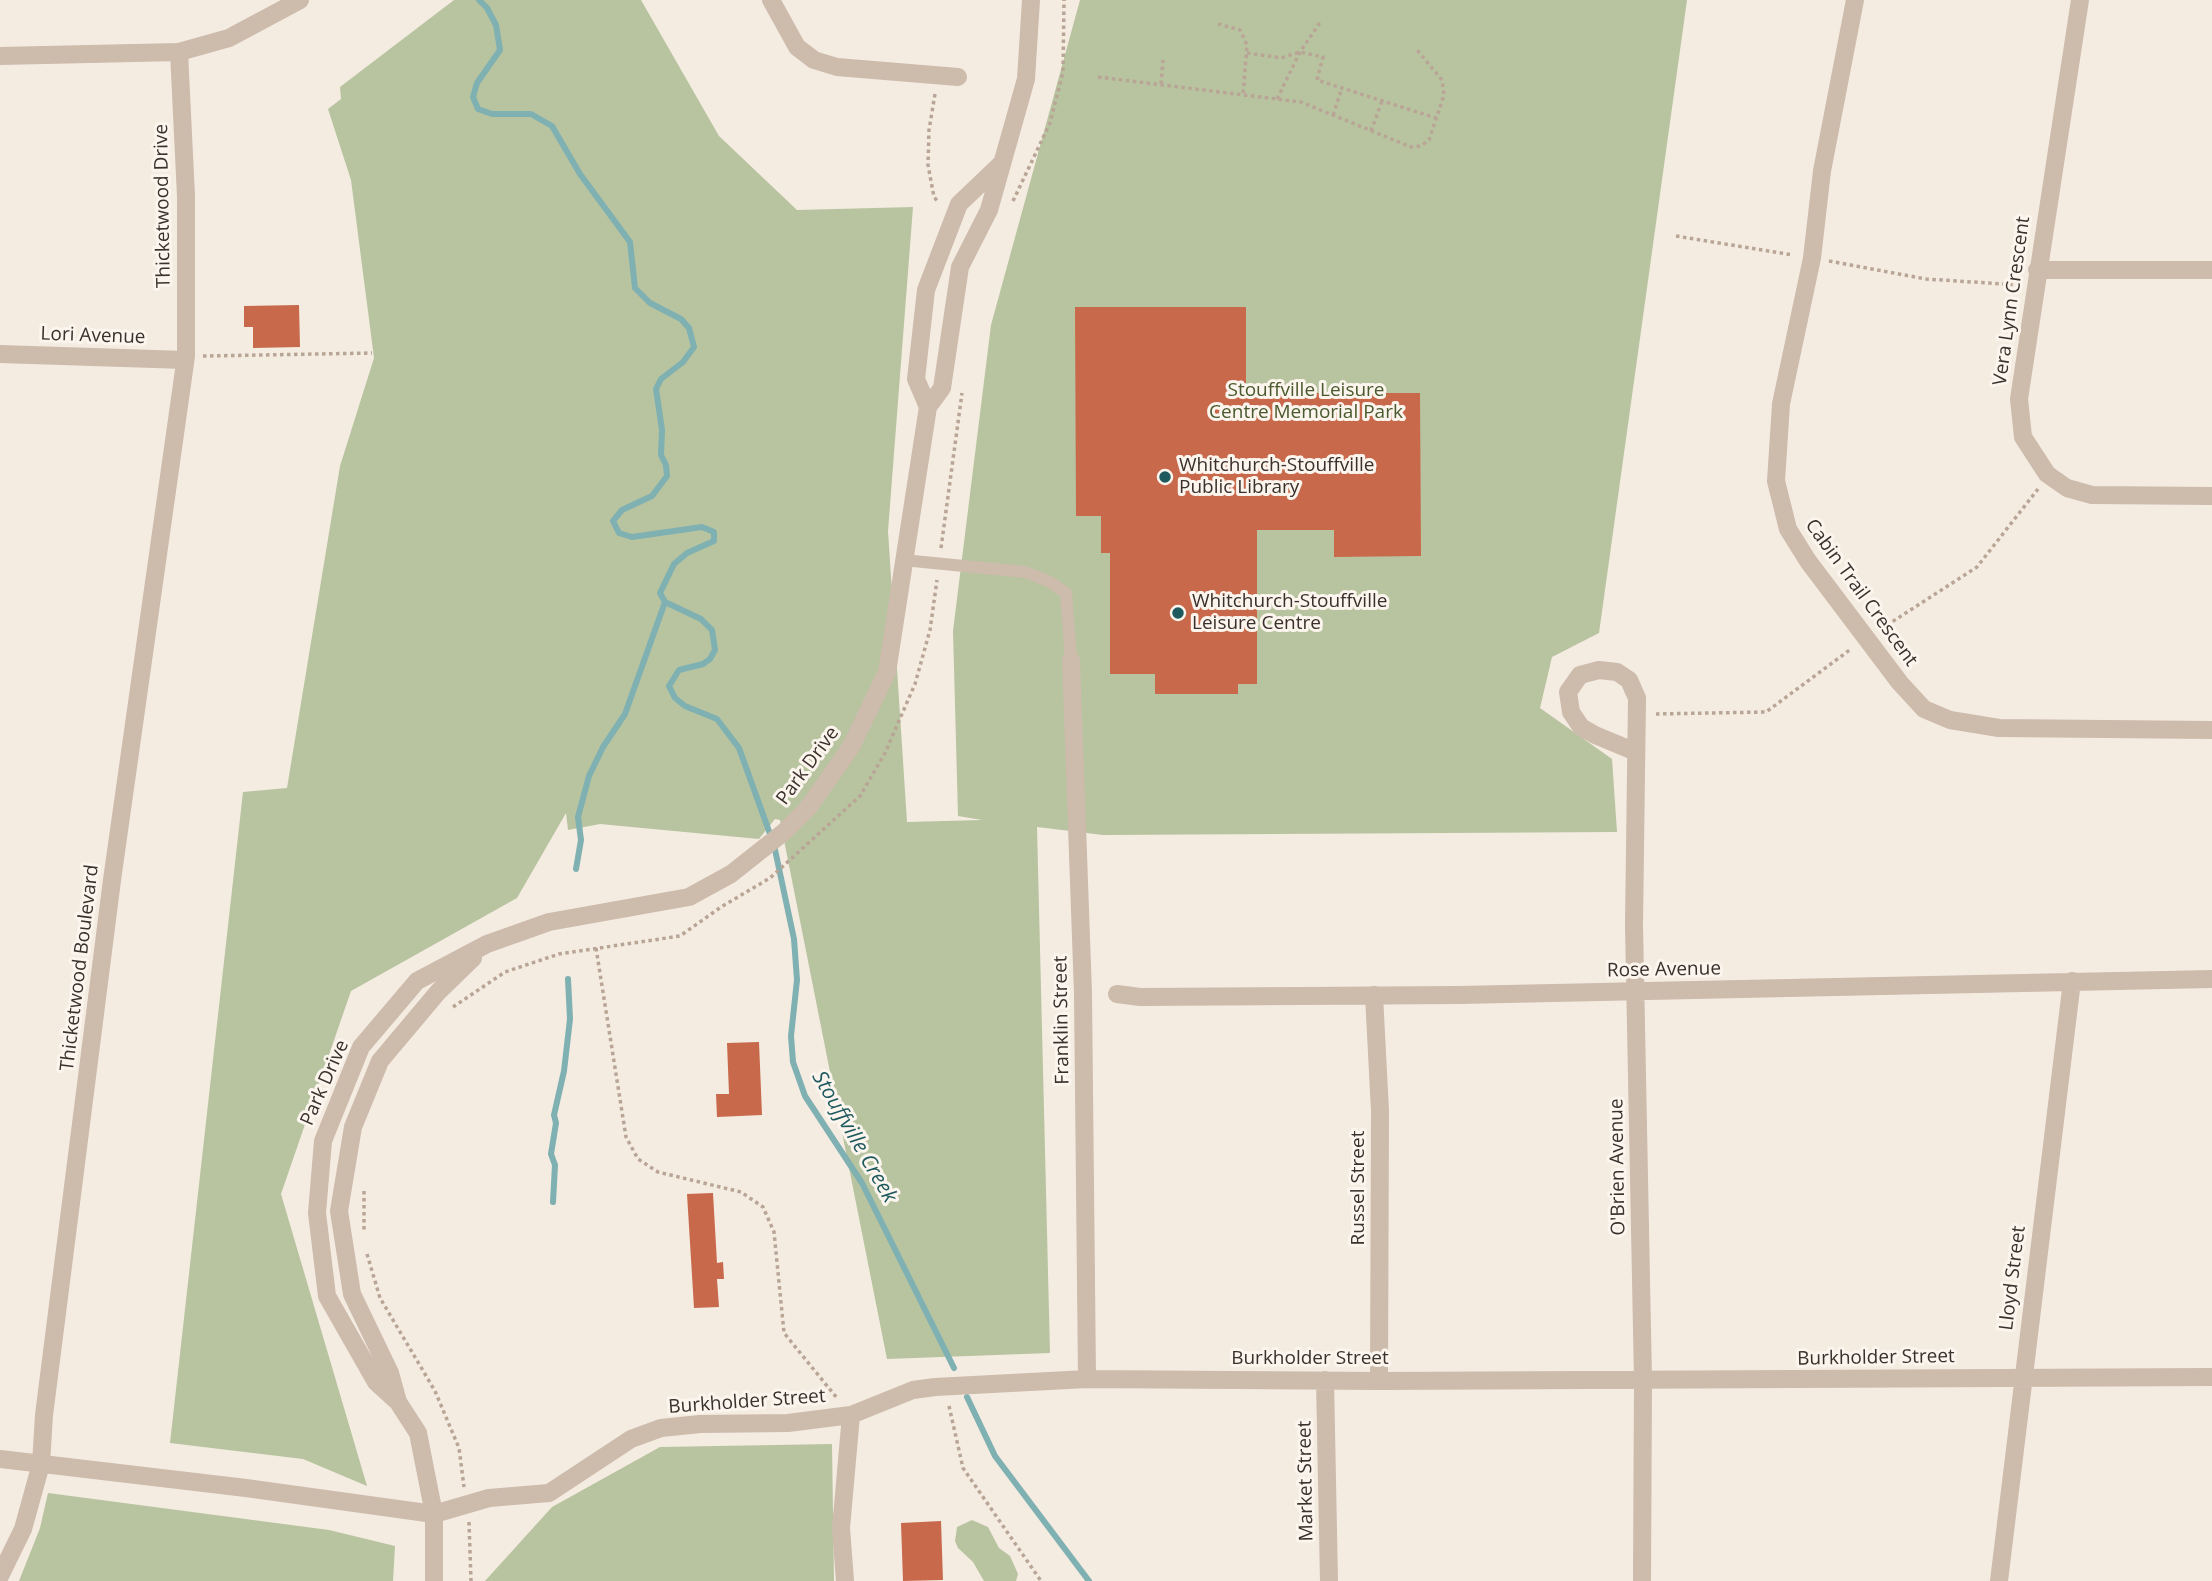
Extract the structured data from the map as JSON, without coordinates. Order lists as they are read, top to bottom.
{
  "streets": {
    "street": [
      "Thicketwood Drive",
      "Vera Lynn Crescent",
      "Lori Avenue",
      "Cabin Trail Crescent",
      "Park Drive",
      "Thicketwood Boulevard",
      "Rose Avenue",
      "Franklin Street",
      "O'Brien Avenue",
      "Russel Street",
      "Lloyd Street",
      "Burkholder Street",
      "Market Street"
    ]
  },
  "crossings": [
    ["Thicketwood Drive", "Lori Avenue"],
    ["Thicketwood Drive", "Thicketwood Boulevard"],
    ["Lori Avenue", "Thicketwood Boulevard"],
    ["Park Drive", "Burkholder Street"],
    ["Rose Avenue", "O'Brien Avenue"],
    ["Rose Avenue", "Russel Street"],
    ["Rose Avenue", "Lloyd Street"],
    ["Franklin Street", "Burkholder Street"],
    ["O'Brien Avenue", "Burkholder Street"],
    ["Russel Street", "Burkholder Street"],
    ["Lloyd Street", "Burkholder Street"],
    ["Burkholder Street", "Market Street"]
  ],
  "water": ["Stouffville Creek"],
  "parks": ["Stouffville Leisure Centre Memorial Park"],
  "places": ["Whitchurch-Stouffville Public Library", "Whitchurch-Stouffville Leisure Centre"]
}
